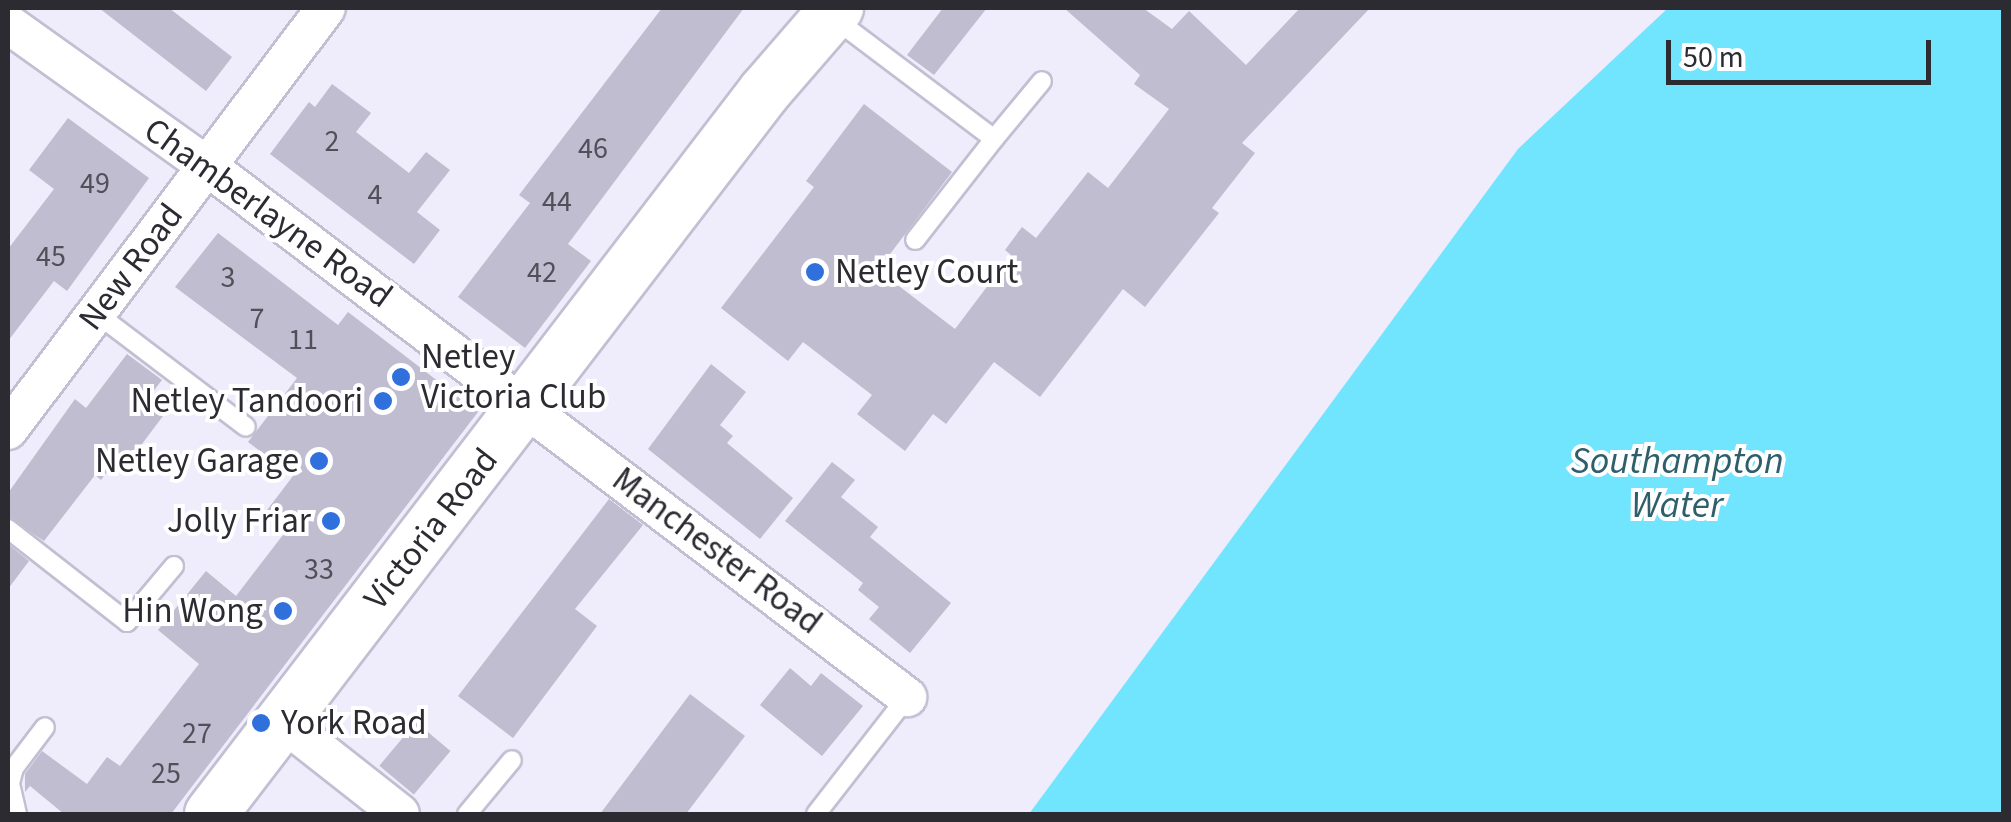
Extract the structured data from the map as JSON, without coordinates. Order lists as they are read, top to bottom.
{
  "streets": {
    "street": [
      "Chamberlayne Road",
      "New Road",
      "Victoria Road",
      "Manchester Road"
    ]
  },
  "crossings": [
    ["Chamberlayne Road", "New Road"],
    ["Chamberlayne Road", "Victoria Road"],
    ["Chamberlayne Road", "Manchester Road"],
    ["Victoria Road", "Manchester Road"]
  ],
  "water": ["Southampton Water"],
  "places": [
    "Netley Court",
    "Netley Victoria Club",
    "Netley Tandoori",
    "Netley Garage",
    "Jolly Friar",
    "Hin Wong",
    "York Road"
  ],
  "house_numbers": [
    "2",
    "46",
    "49",
    "4",
    "44",
    "45",
    "42",
    "3",
    "7",
    "11",
    "33",
    "27",
    "25"
  ],
  "scale_bar": "50 m"
}
